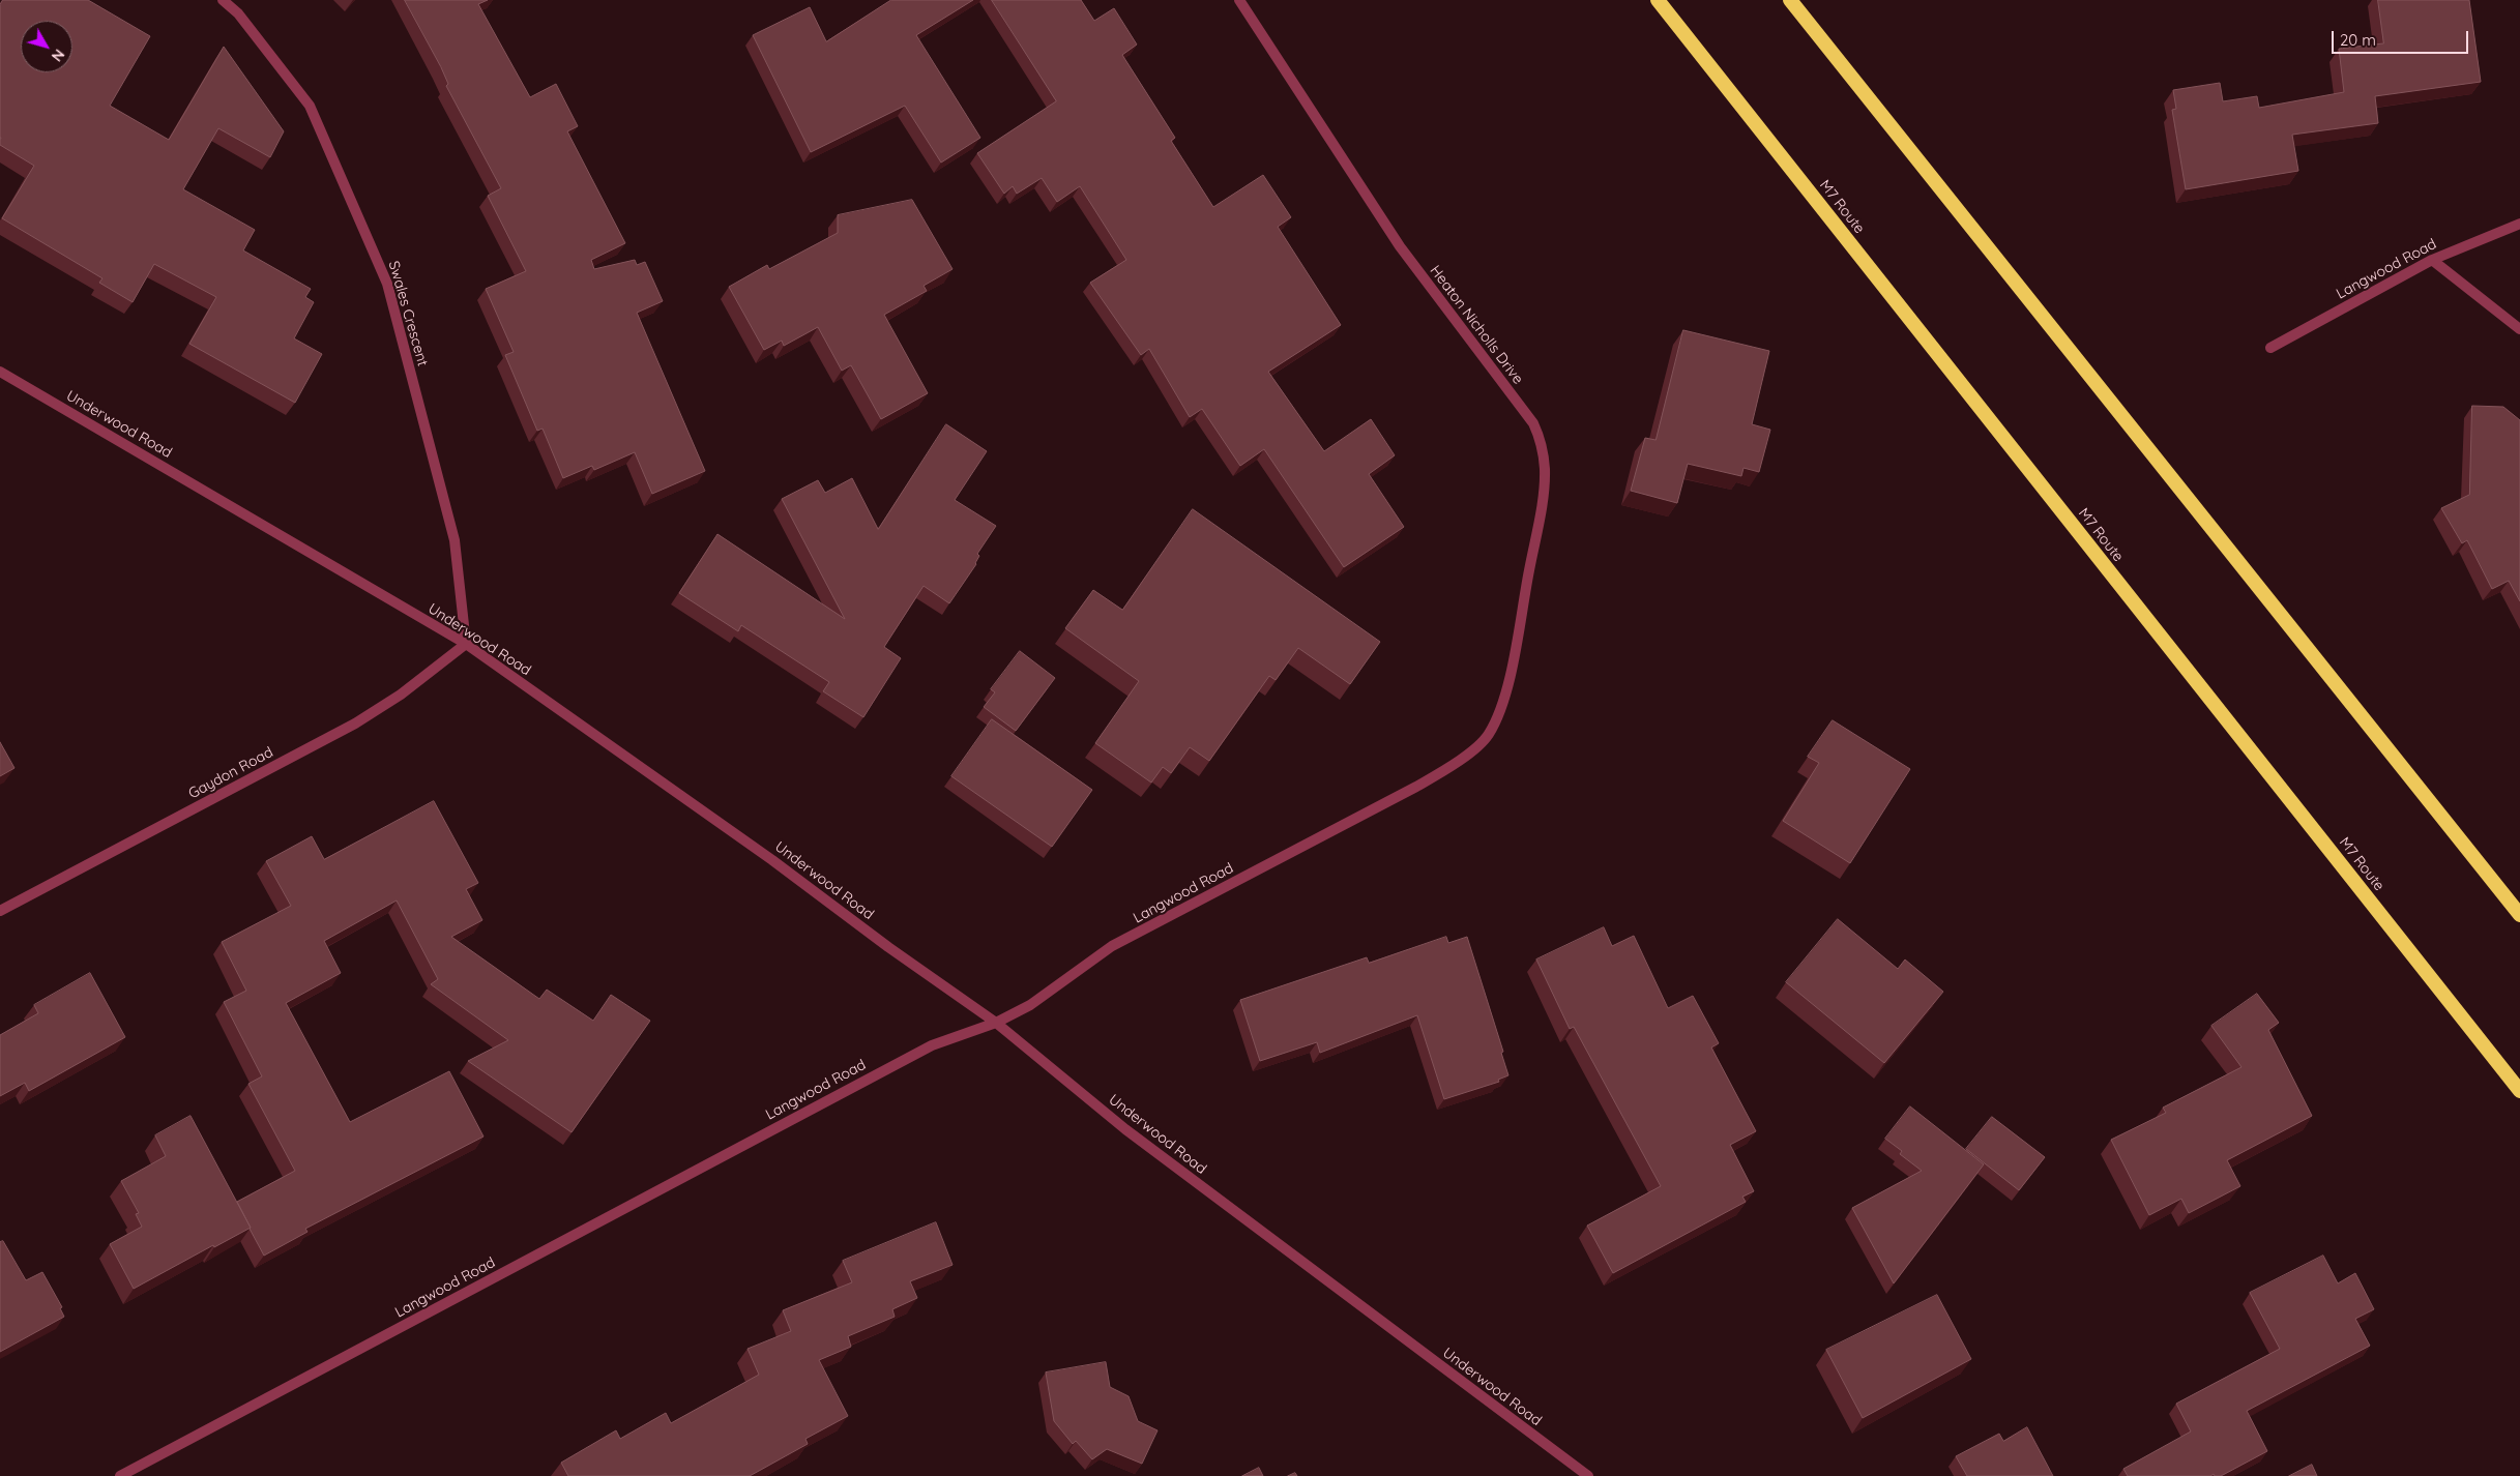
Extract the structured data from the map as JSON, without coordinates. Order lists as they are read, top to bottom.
{
  "streets": {
    "highway": ["M7 Route"],
    "street": [
      "Langwood Road",
      "Swales Crescent",
      "Heaton Nicholls Drive",
      "Underwood Road",
      "Gaydon Road"
    ]
  },
  "crossings": [
    ["Langwood Road", "Heaton Nicholls Drive"],
    ["Langwood Road", "Underwood Road"],
    ["Swales Crescent", "Underwood Road"],
    ["Swales Crescent", "Gaydon Road"],
    ["Underwood Road", "Gaydon Road"]
  ],
  "scale_bar": "20 m",
  "north": "bottom right"
}
